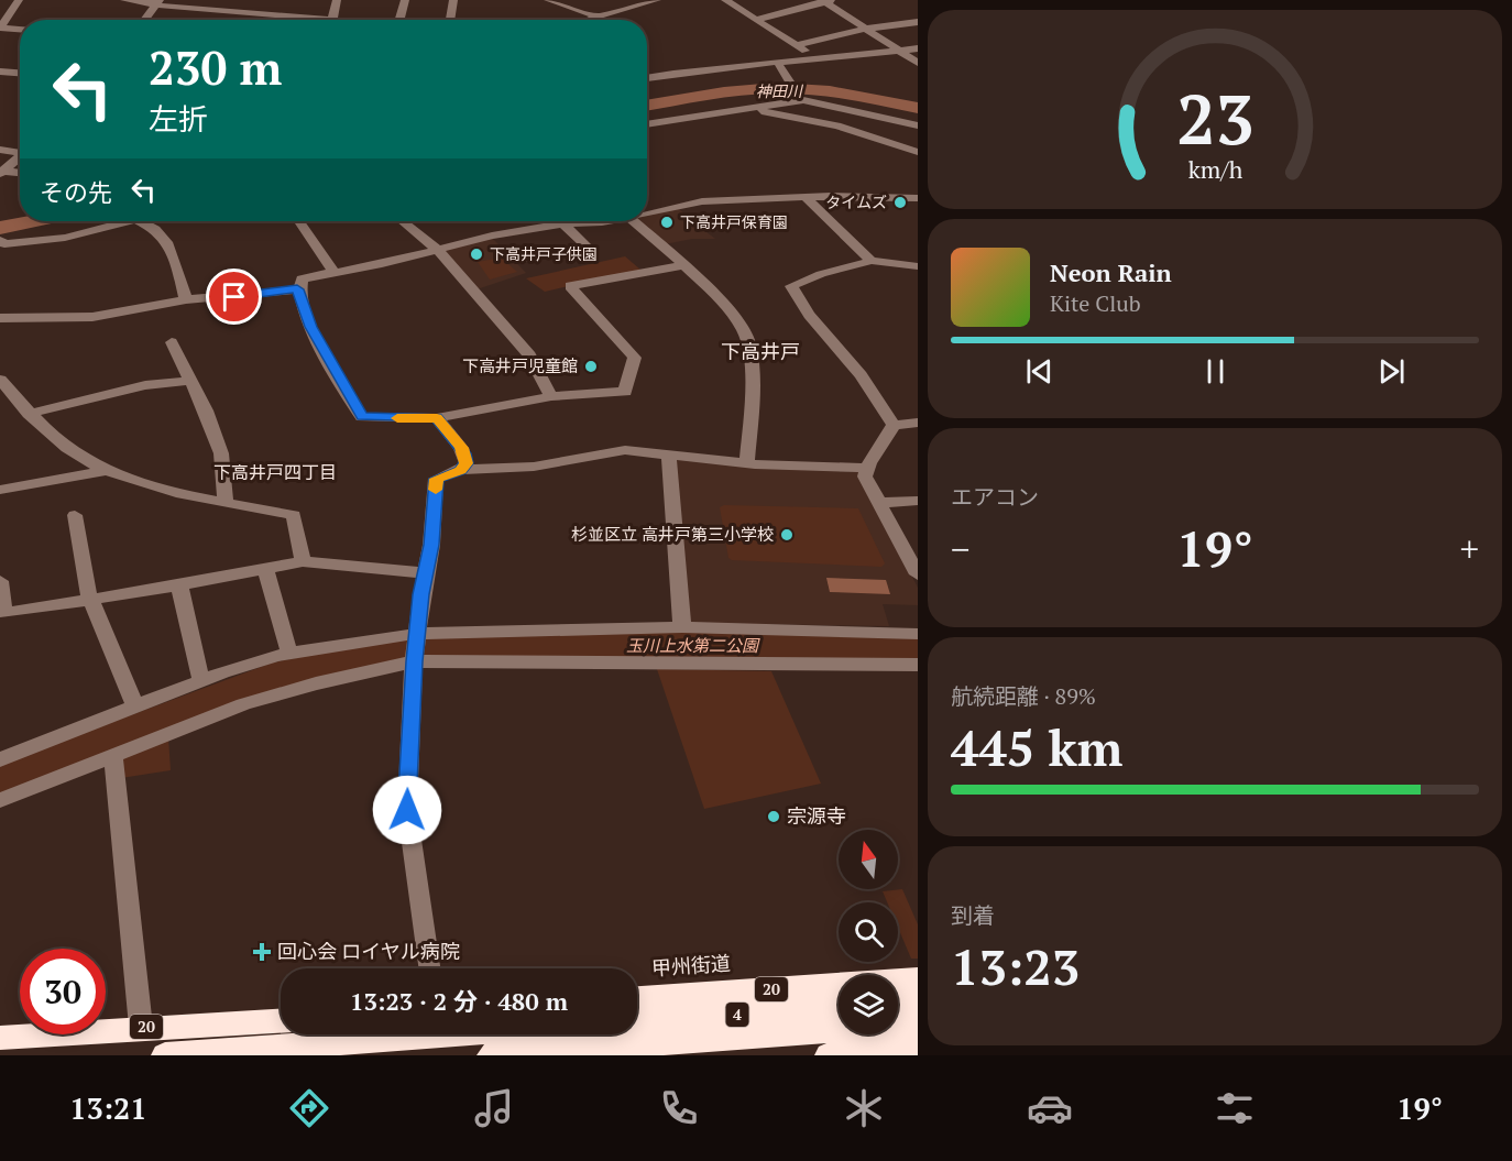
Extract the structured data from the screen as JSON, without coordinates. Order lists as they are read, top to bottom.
{
  "streets": {
    "highway": ["甲州街道", "20", "4"]
  },
  "districts": ["下高井戸", "下高井戸四丁目"],
  "water": ["神田川"],
  "parks": ["玉川上水第二公園"],
  "places": {
    "other": [
      "タイムズ",
      "下高井戸保育園",
      "下高井戸子供園",
      "下高井戸児童館",
      "杉並区立 高井戸第三小学校",
      "宗源寺"
    ],
    "health": ["回心会 ロイヤル病院"]
  },
  "north": "top",
  "page": {
    "turn": ["230 m", "左折"],
    "then": "その先",
    "song": ["Neon Rain", "Kite Club"],
    "tile": [
      "エアコン",
      ["航続距離 · 89%", "445 km"],
      ["到着", "13:23"]
    ],
    "heat": ["−", "19°", "+"],
    "limit": "30",
    "trip": "13:23 · 2 分 · 480 m",
    "tabs": ["13:21", "19°"],
    "gauge": ["23", "km/h"]
  }
}
